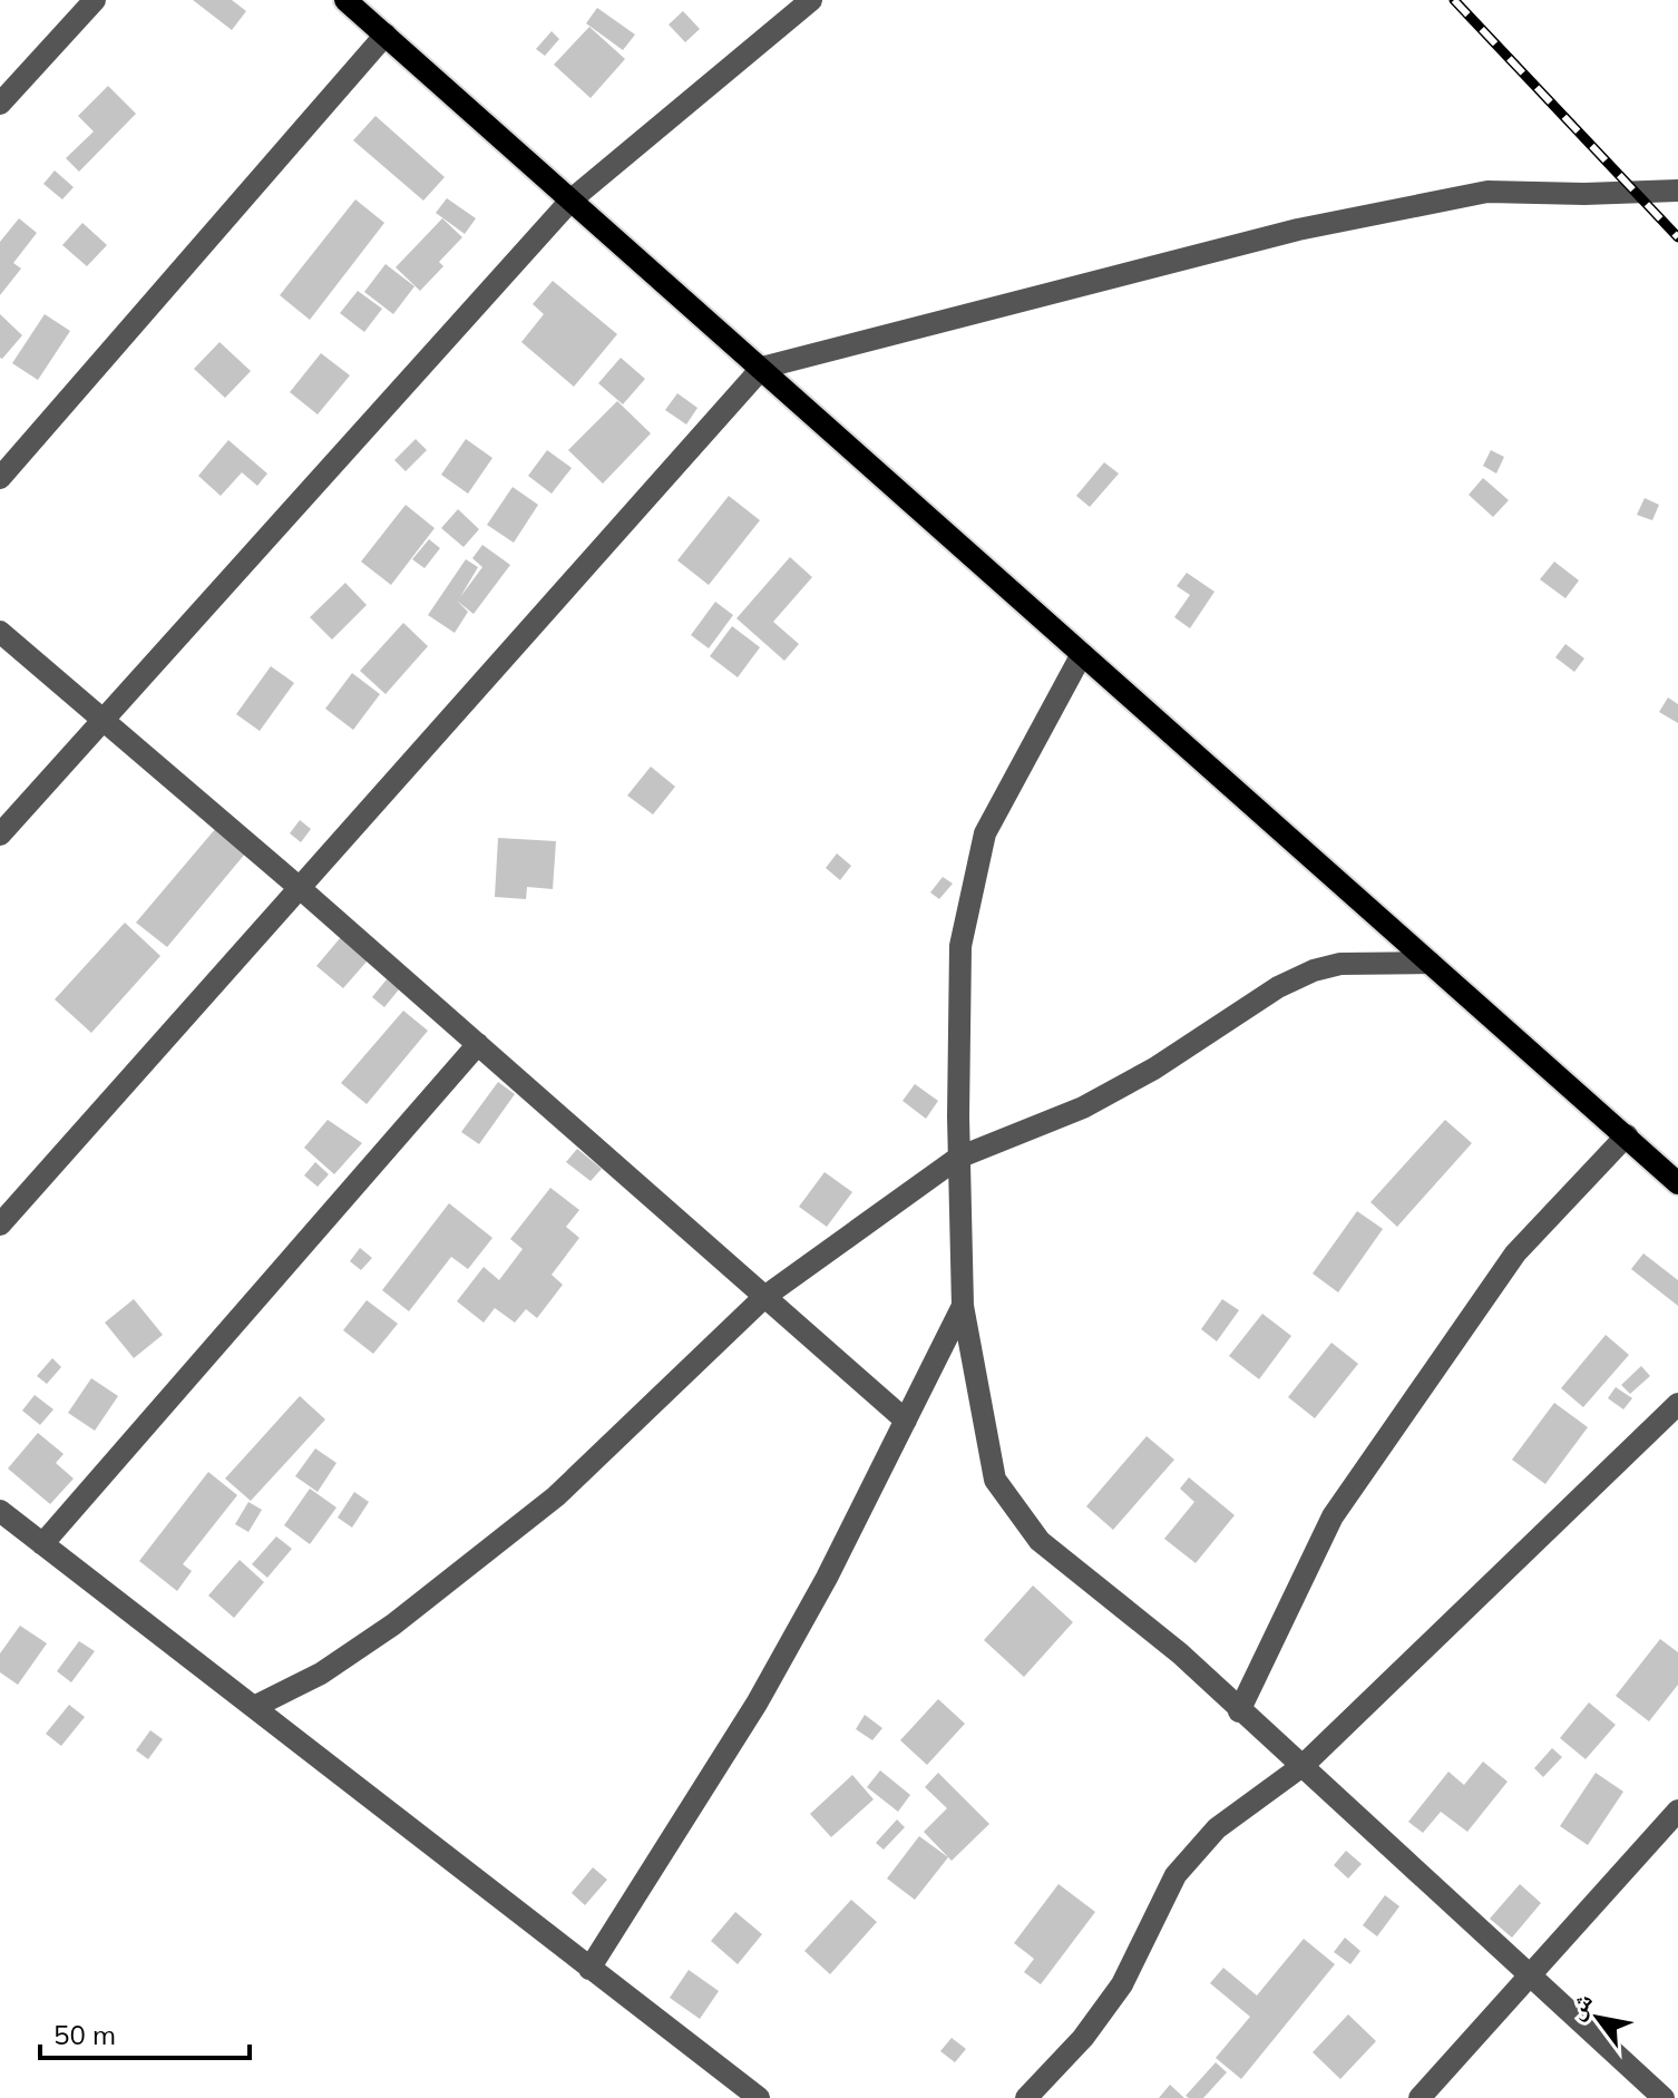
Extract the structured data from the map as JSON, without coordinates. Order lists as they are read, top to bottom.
{
  "scale_bar": "50 m",
  "north": "top left"
}
